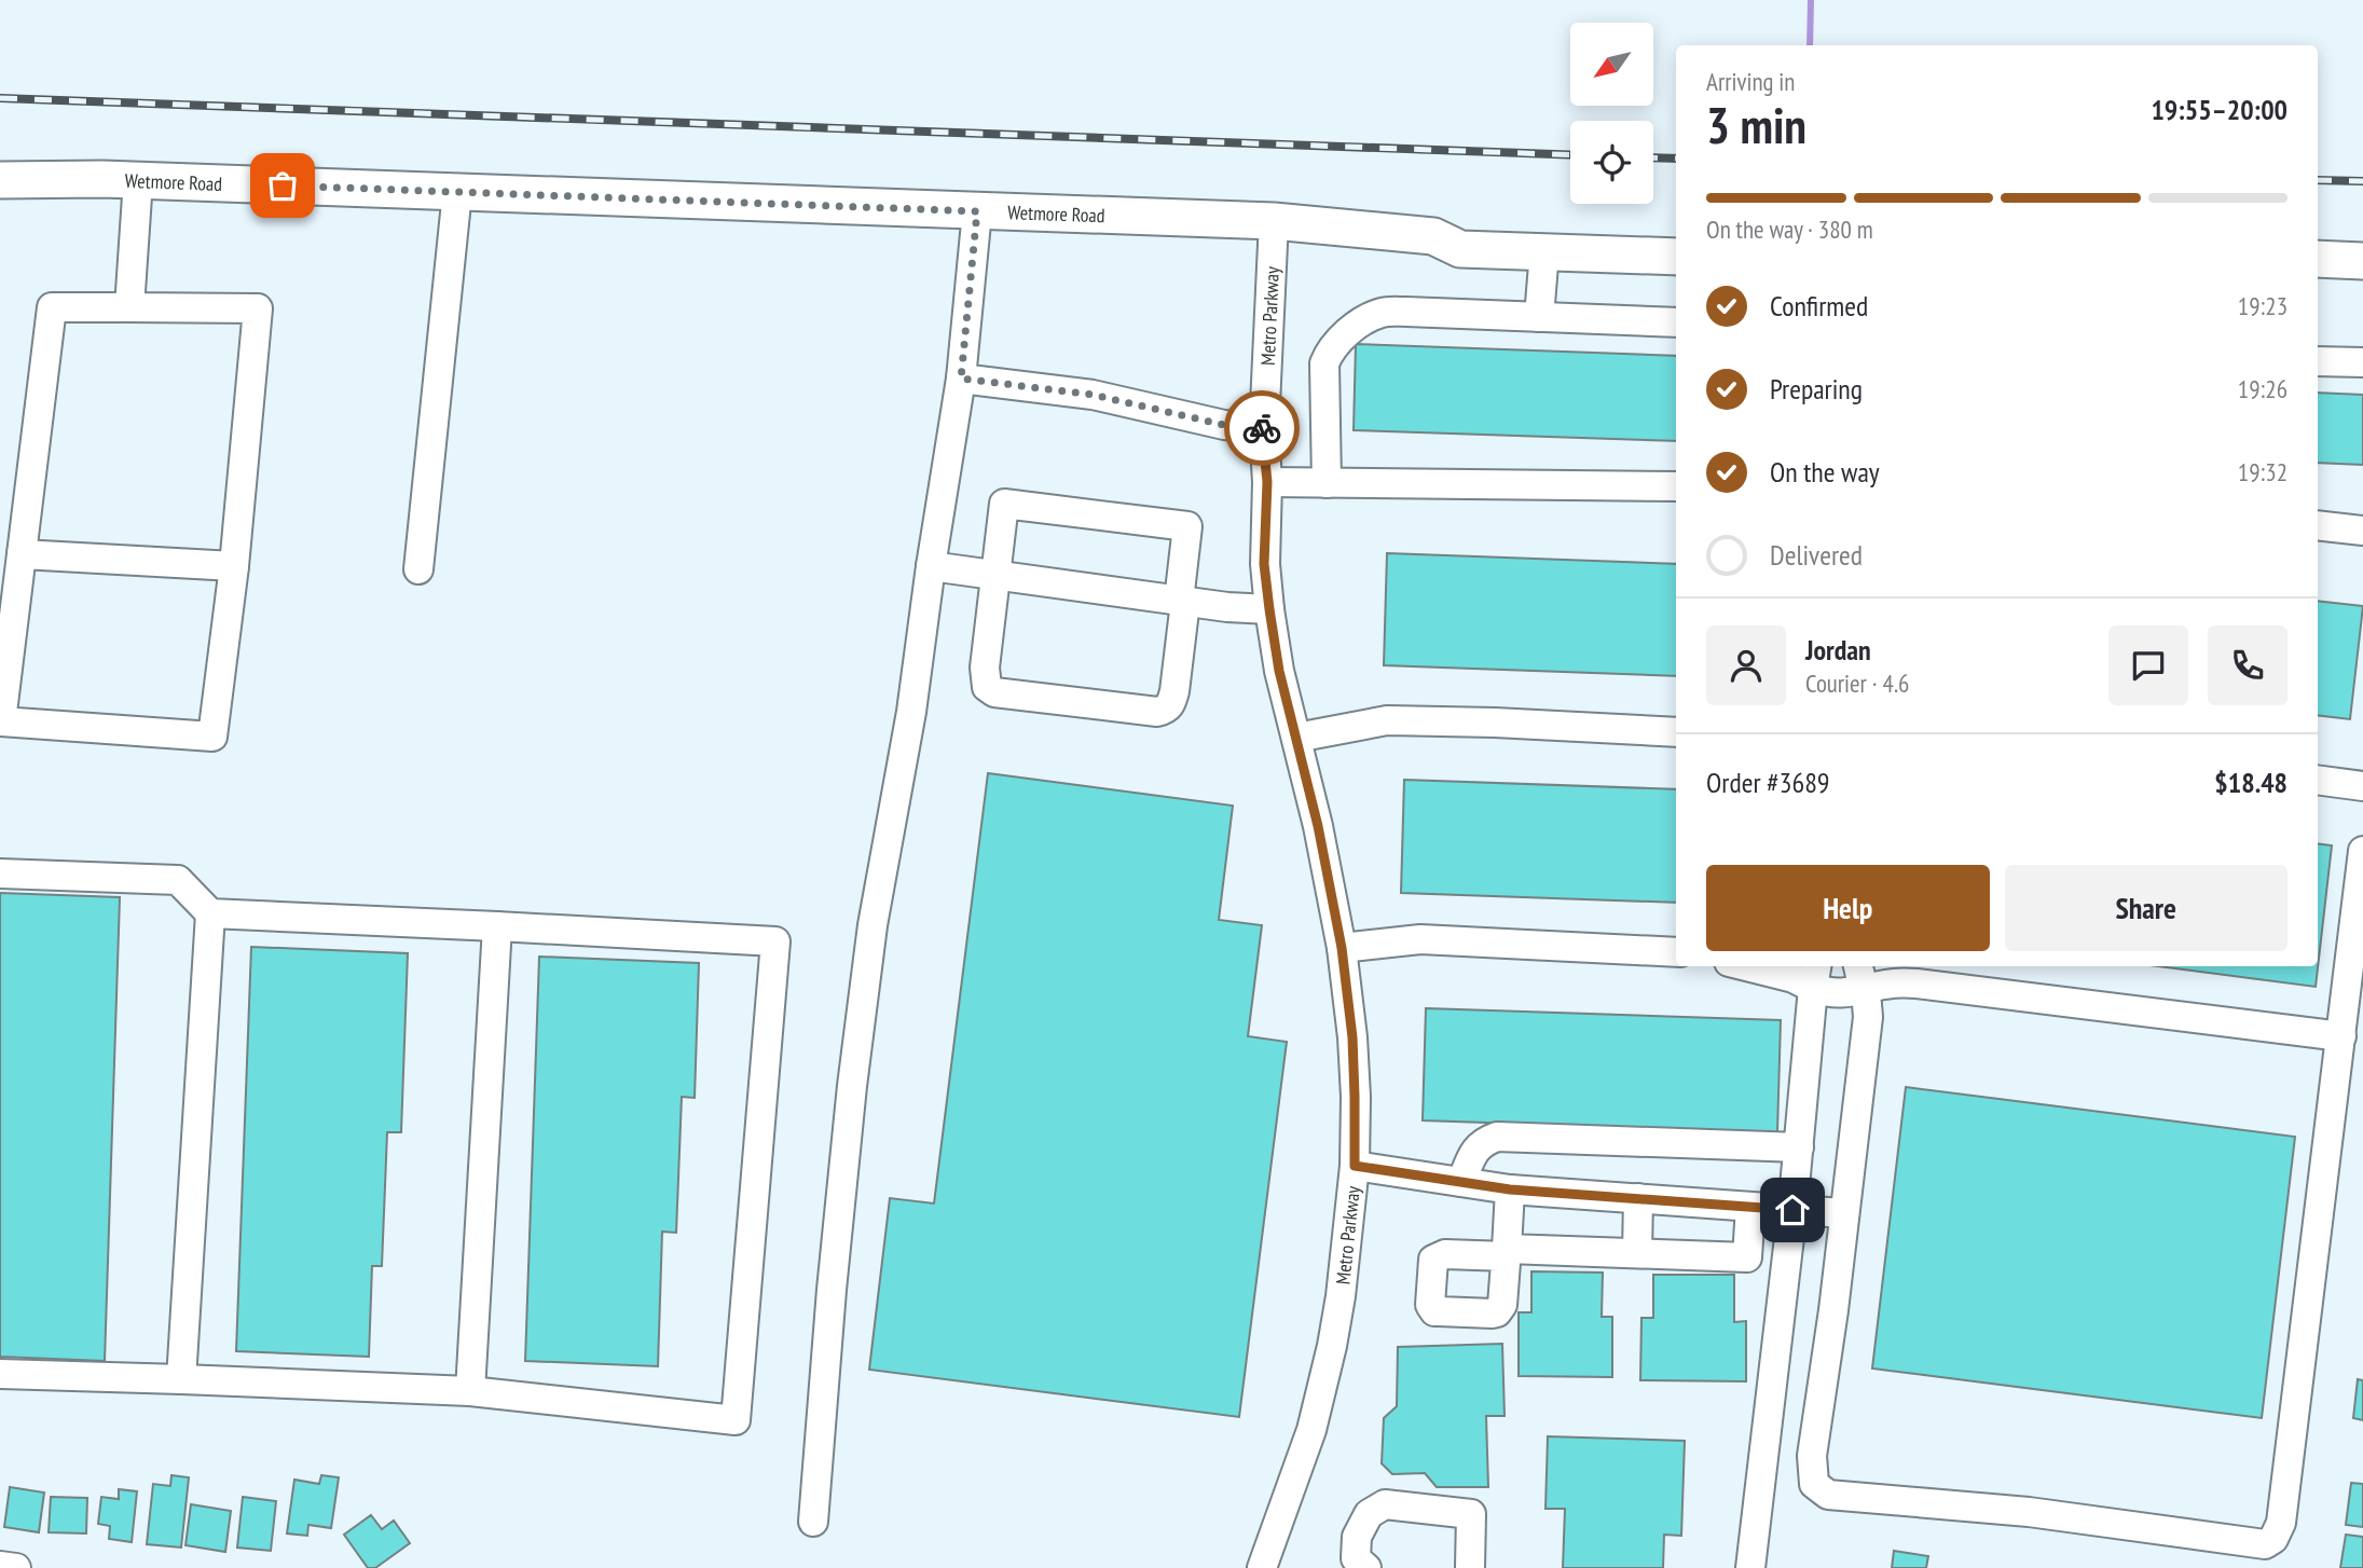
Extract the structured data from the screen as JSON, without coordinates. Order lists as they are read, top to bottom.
{
  "streets": {
    "main road": ["Wetmore Road"],
    "street": ["Metro Parkway"]
  },
  "crossings": [
    ["Wetmore Road", "Metro Parkway"]
  ],
  "north": "bottom left",
  "page": {
    "heading": ["3 min", "Arriving in", "19:55–20:00"],
    "panel": [
      "Jordan",
      "Courier · 4.6",
      "Order #3689",
      "$18.48"
    ],
    "bar": "On the way · 380 m",
    "list": [
      ["Confirmed", "19:23"],
      ["Preparing", "19:26"],
      ["On the way", "19:32"],
      "Delivered"
    ],
    "buttons": ["Help", "Share"]
  }
}
